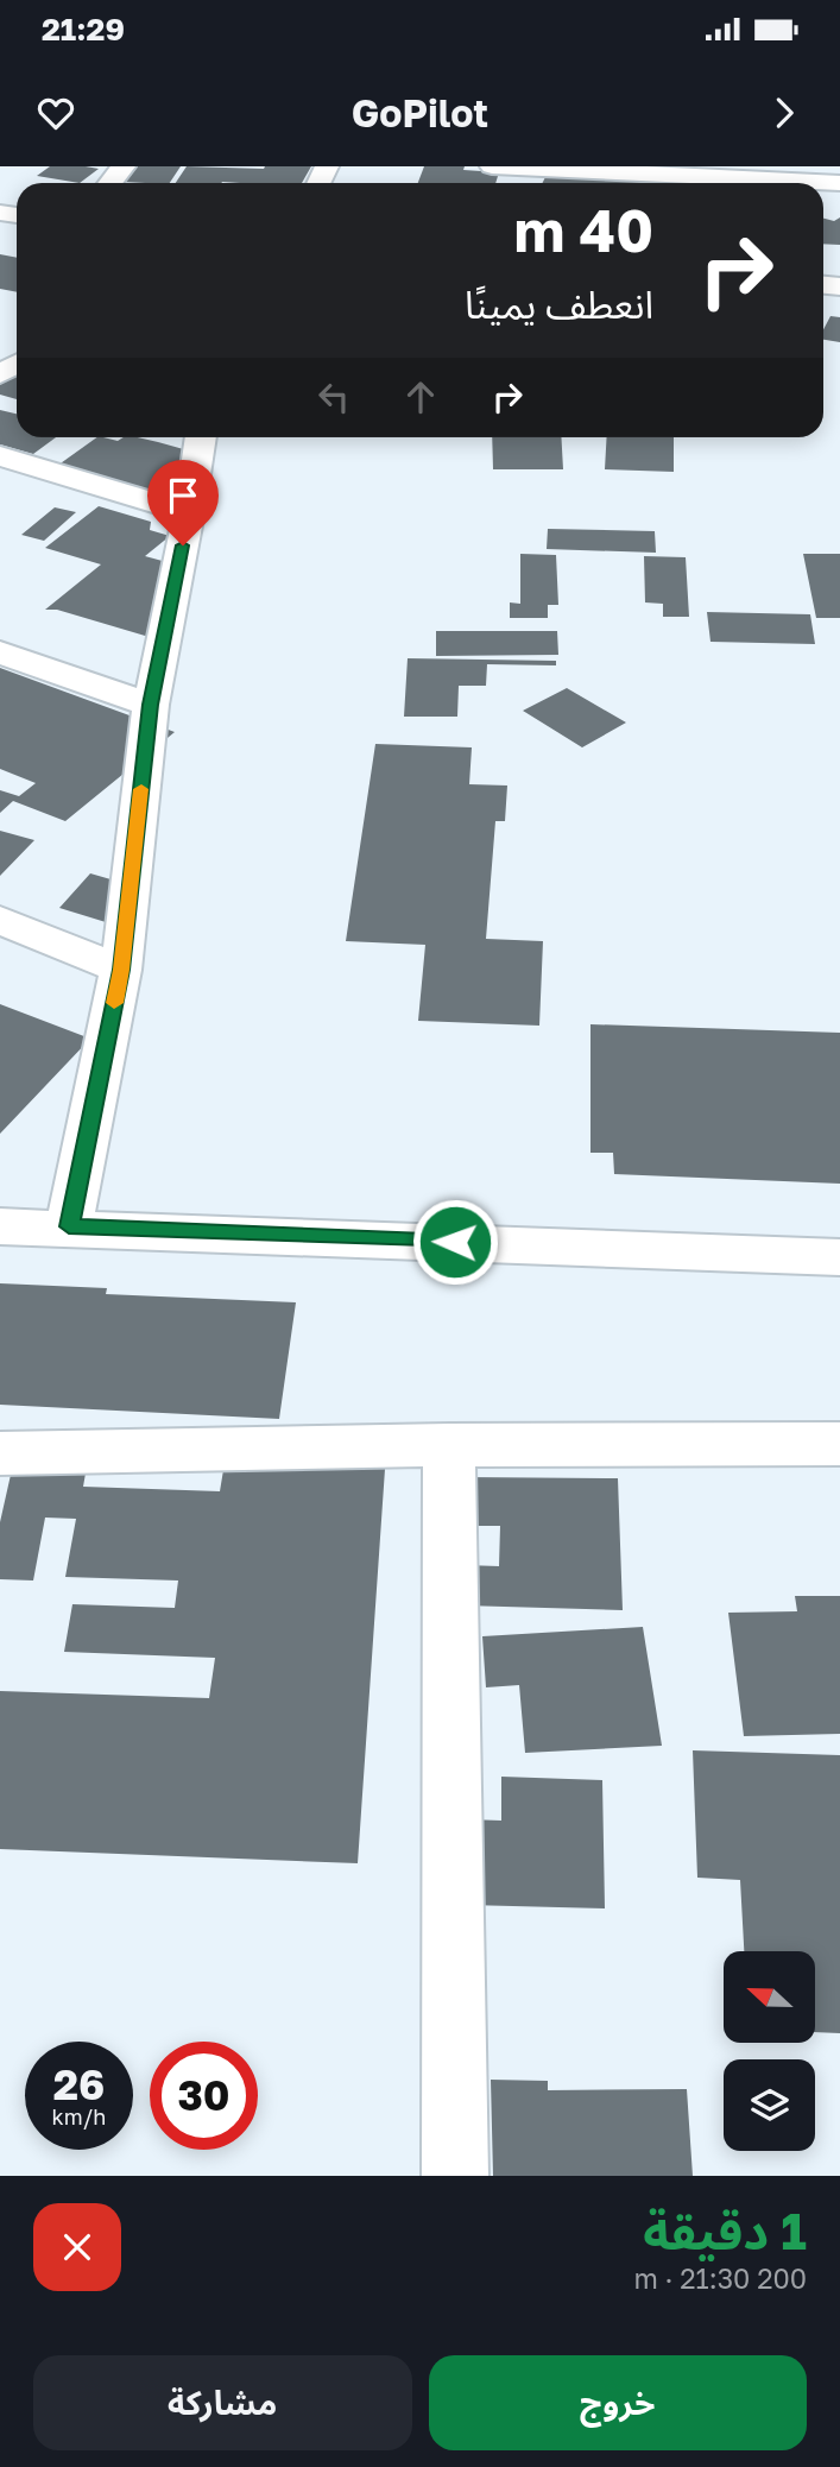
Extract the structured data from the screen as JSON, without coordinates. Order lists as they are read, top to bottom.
{
  "north": "left",
  "page": {
    "status": "21:29",
    "header": "GoPilot",
    "turn": ["40 m", "انعطف يمينًا"],
    "speed": "26 km/h",
    "limit": "30",
    "heading": ["1 دقيقة", "200 m · 21:30"],
    "buttons": ["خروج", "مشاركة"]
  }
}
